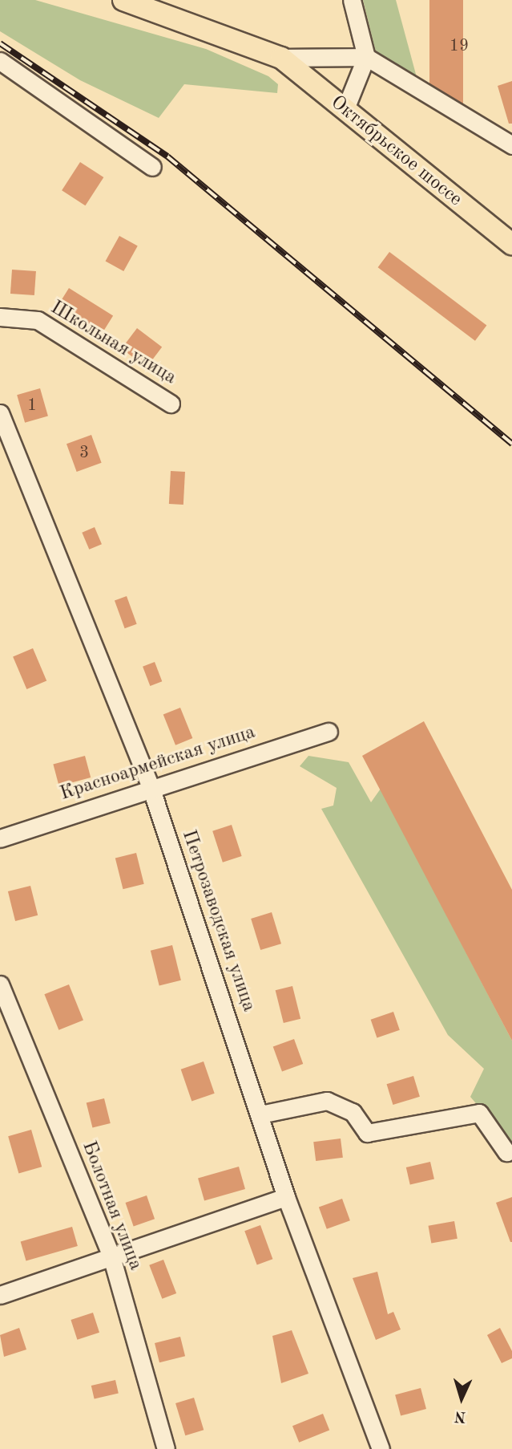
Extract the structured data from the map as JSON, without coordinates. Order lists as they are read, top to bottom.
{
  "streets": {
    "main road": ["Октябрьское шоссе"],
    "street": [
      "Школьная улица",
      "Красноармейская улица",
      "Петрозаводская улица",
      "Болотная улица"
    ]
  },
  "crossings": [
    ["Красноармейская улица", "Петрозаводская улица"]
  ],
  "house_numbers": ["19", "1", "3"],
  "north": "bottom"
}
